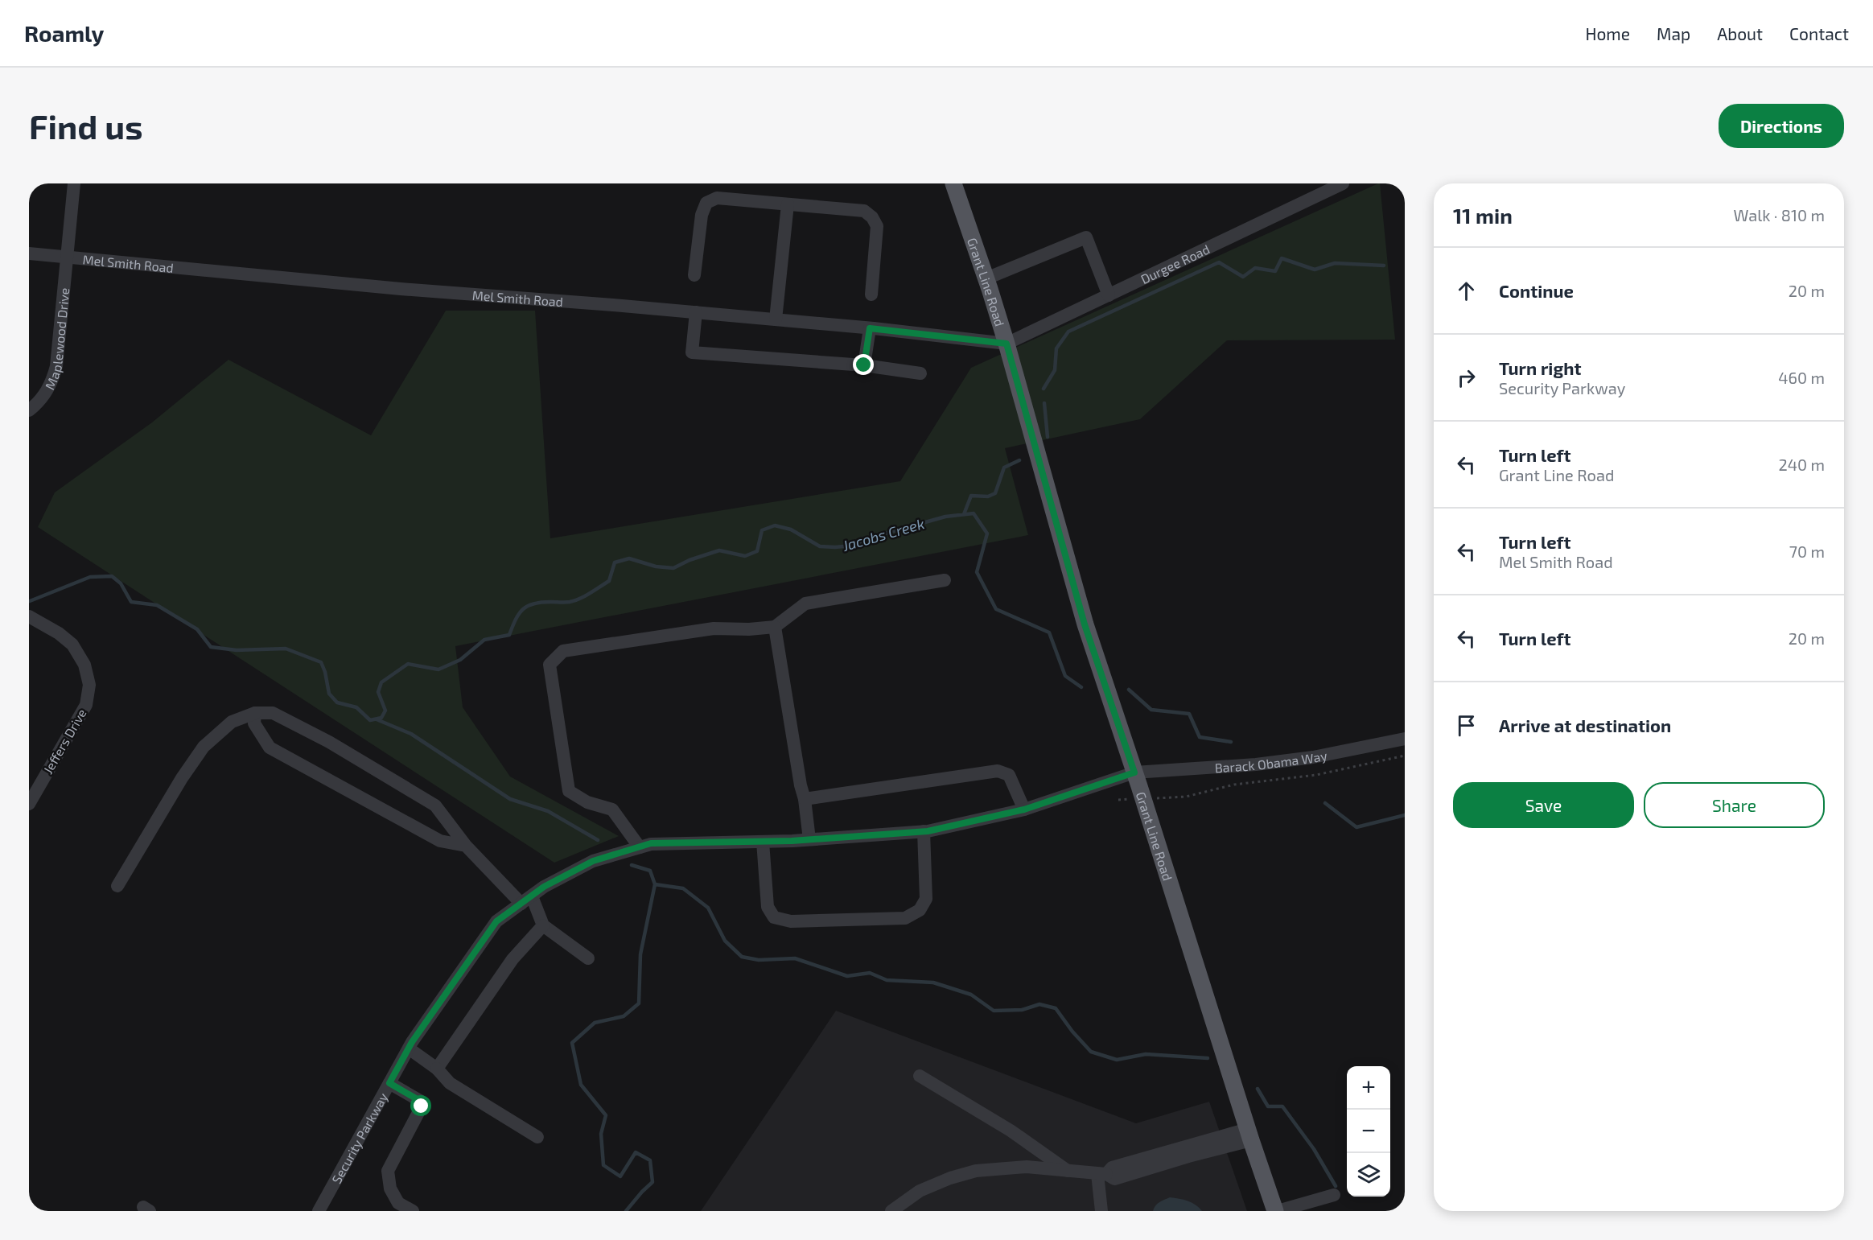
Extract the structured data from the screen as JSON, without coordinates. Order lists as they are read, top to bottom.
{
  "streets": {
    "main road": ["Grant Line Road"],
    "street": [
      "Mel Smith Road",
      "Durgee Road",
      "Maplewood Drive",
      "Jeffers Drive",
      "Barack Obama Way",
      "Security Parkway"
    ]
  },
  "crossings": [
    ["Mel Smith Road", "Durgee Road"],
    ["Mel Smith Road", "Grant Line Road"],
    ["Mel Smith Road", "Maplewood Drive"],
    ["Durgee Road", "Grant Line Road"],
    ["Grant Line Road", "Barack Obama Way"],
    ["Grant Line Road", "Security Parkway"],
    ["Barack Obama Way", "Security Parkway"]
  ],
  "water": ["Jacobs Creek"],
  "page": {
    "header": "Roamly",
    "nav": [
      "Home",
      "Map",
      "About",
      "Contact"
    ],
    "buttons": [
      "Directions",
      ["Save", "Share"]
    ],
    "title": "Find us",
    "heading": ["11 min", "Walk · 810 m"],
    "list": [
      ["Continue", "20 m"],
      ["Turn right", "Security Parkway", "460 m"],
      ["Turn left", "Grant Line Road", "240 m"],
      ["Turn left", "Mel Smith Road", "70 m"],
      ["Turn left", "20 m"],
      "Arrive at destination"
    ],
    "map_buttons": ["+", "−"]
  }
}
